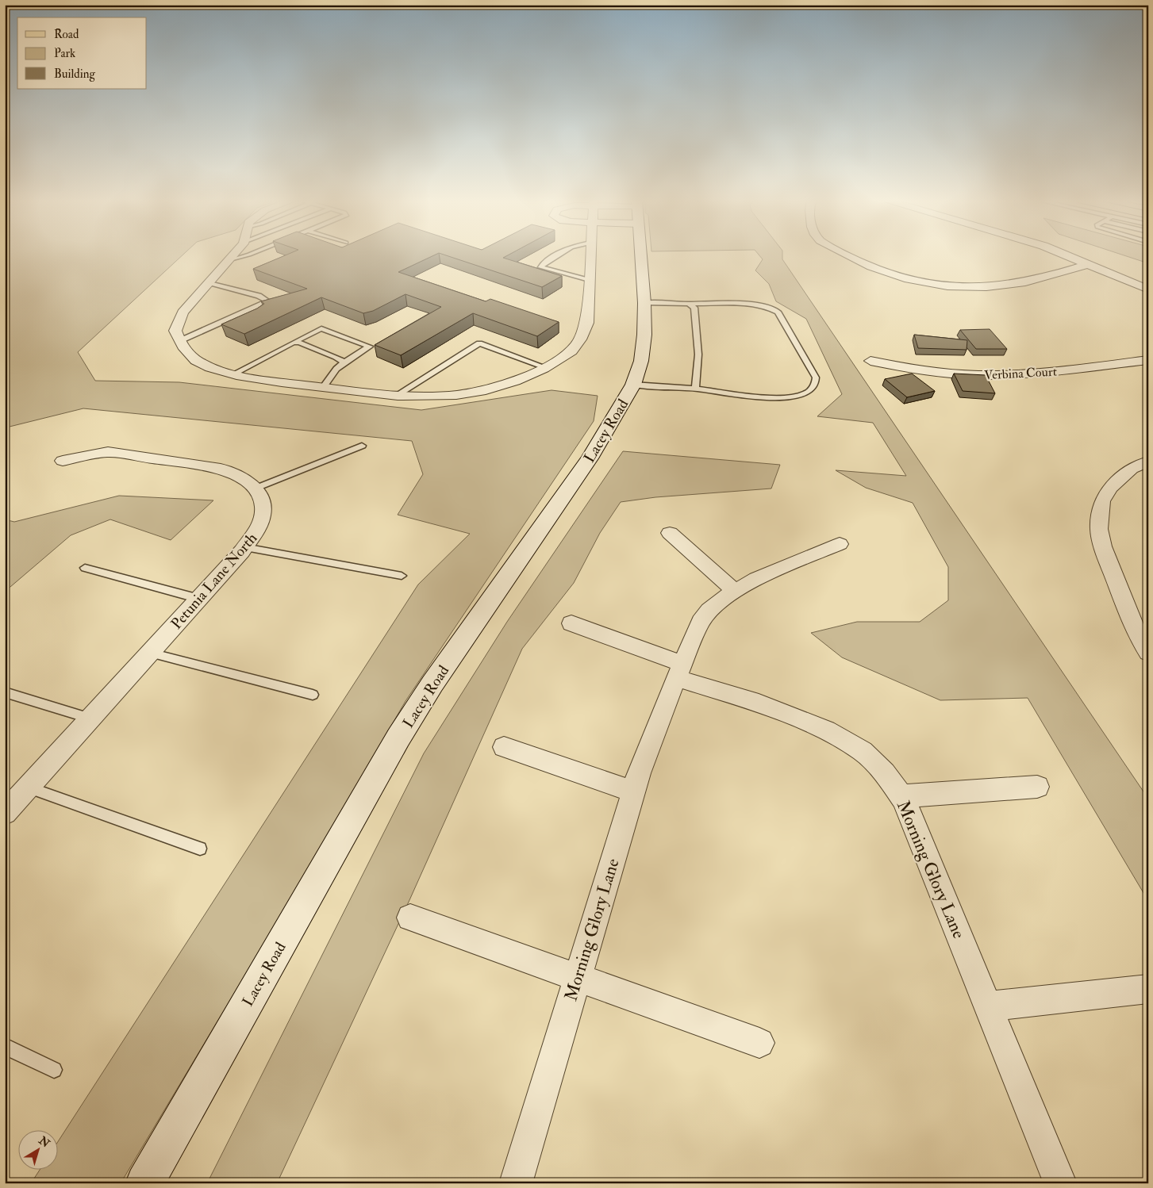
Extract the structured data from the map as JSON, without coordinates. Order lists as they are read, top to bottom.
{
  "streets": {
    "main road": ["Lacey Road"],
    "street": ["Verbina Court", "Petunia Lane North", "Morning Glory Lane"]
  },
  "legend": ["Road", "Park", "Building"],
  "north": "top right"
}
